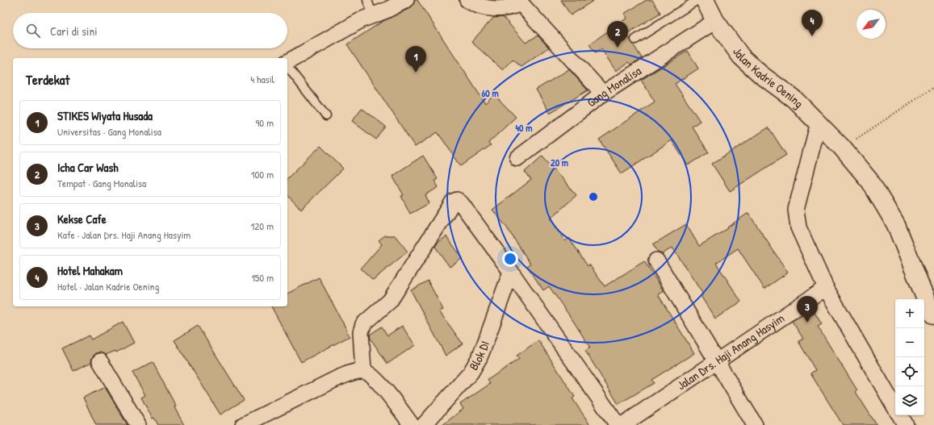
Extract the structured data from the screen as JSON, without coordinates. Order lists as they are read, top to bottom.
{
  "streets": {
    "main road": ["Jalan Kadrie Oening"],
    "street": ["Gang Monalisa", "Jalan Drs. Haji Anang Hasyim", "Blok DI"]
  },
  "crossings": [
    ["Jalan Kadrie Oening", "Gang Monalisa"]
  ],
  "north": "bottom left",
  "page": {
    "pins": [
      "4",
      "2",
      "1",
      "3"
    ],
    "search": "Cari di sini",
    "heading": ["Terdekat", "4 hasil"],
    "list": [
      {
        "mark": "1",
        "name": "STIKES Wiyata Husada",
        "note": "Universitas · Gang Monalisa",
        "value": "90 m"
      },
      {
        "mark": "2",
        "name": "Icha Car Wash",
        "note": "Tempat · Gang Monalisa",
        "value": "100 m"
      },
      {
        "mark": "3",
        "name": "Kekse Cafe",
        "note": "Kafe · Jalan Drs. Haji Anang Hasyim",
        "value": "120 m"
      },
      {
        "mark": "4",
        "name": "Hotel Mahakam",
        "note": "Hotel · Jalan Kadrie Oening",
        "value": "150 m"
      }
    ],
    "map_buttons": ["+", "−"]
  },
  "rings": ["60 m", "40 m", "20 m"]
}
